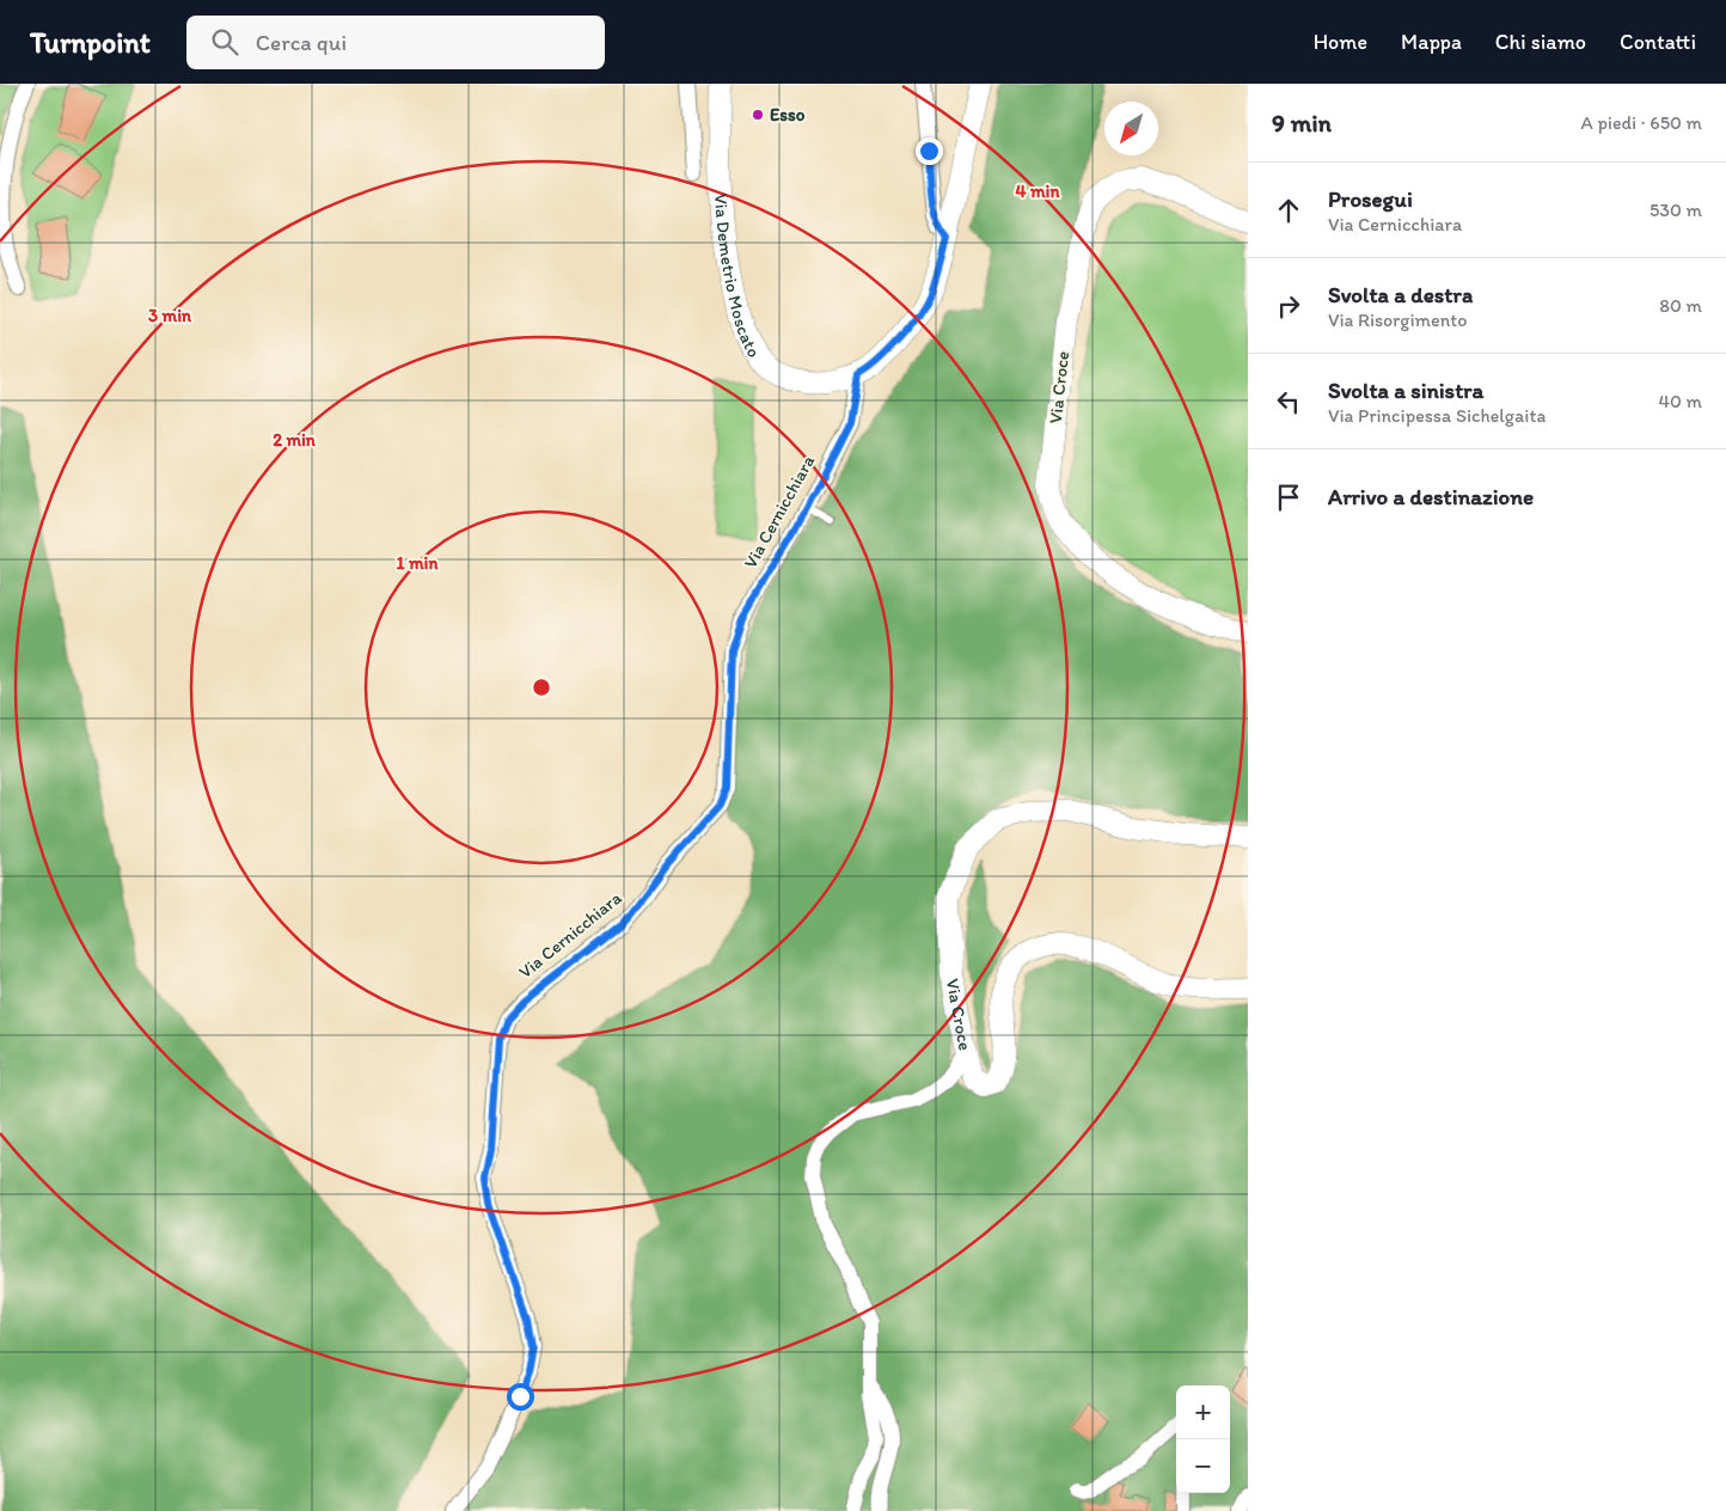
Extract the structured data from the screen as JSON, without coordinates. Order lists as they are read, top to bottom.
{
  "streets": {
    "street": ["Via Demetrio Moscato", "Via Croce", "Via Cernicchiara"]
  },
  "crossings": [
    ["Via Demetrio Moscato", "Via Cernicchiara"]
  ],
  "places": ["Esso"],
  "north": "bottom left",
  "page": {
    "header": "Turnpoint",
    "search": "Cerca qui",
    "nav": [
      "Home",
      "Mappa",
      "Chi siamo",
      "Contatti"
    ],
    "heading": ["9 min", "A piedi · 650 m"],
    "list": [
      ["Prosegui", "Via Cernicchiara", "530 m"],
      ["Svolta a destra", "Via Risorgimento", "80 m"],
      ["Svolta a sinistra", "Via Principessa Sichelgaita", "40 m"],
      "Arrivo a destinazione"
    ],
    "map_buttons": ["+", "−"]
  },
  "rings": [
    "4 min",
    "3 min",
    "2 min",
    "1 min"
  ]
}
